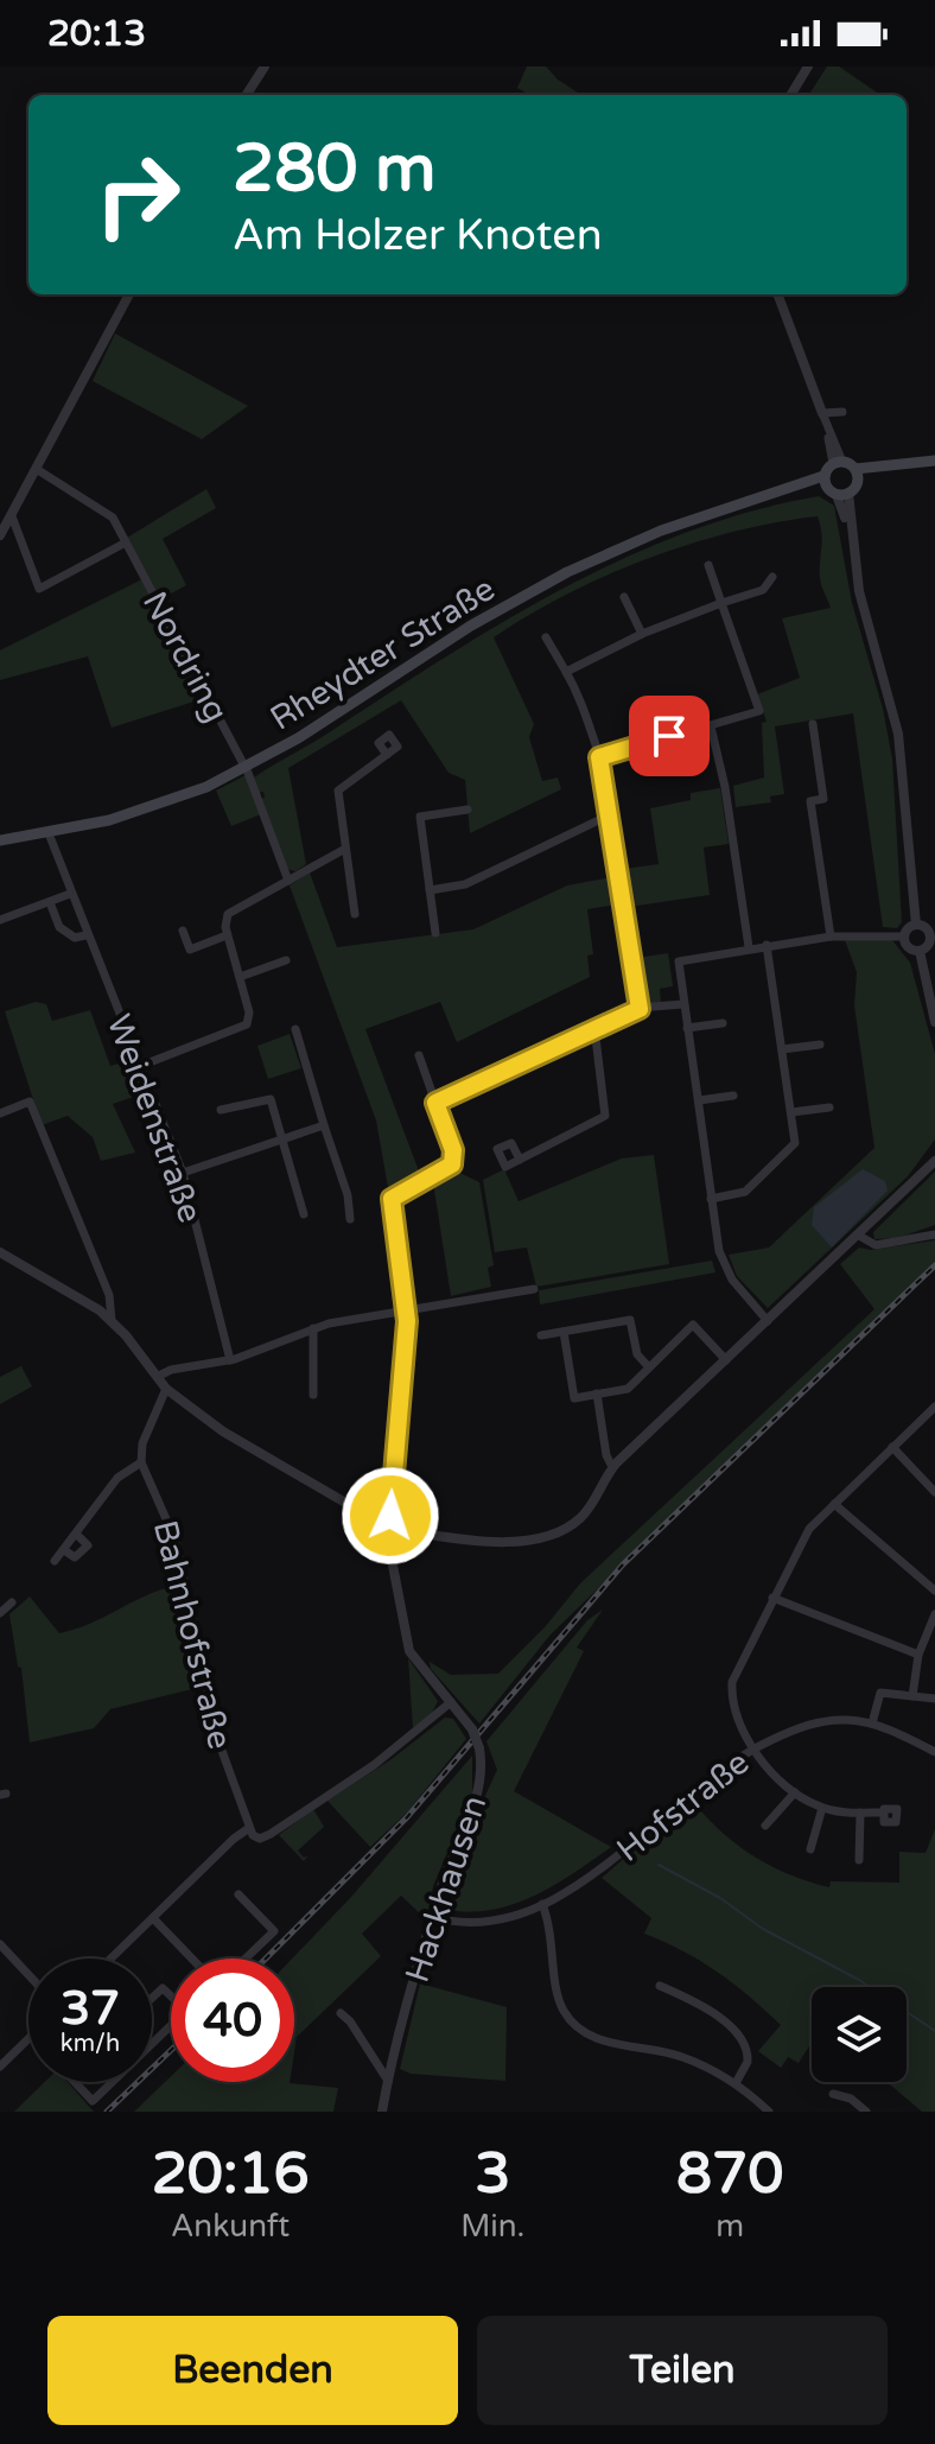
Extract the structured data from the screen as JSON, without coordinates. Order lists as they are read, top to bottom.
{
  "streets": {
    "main road": ["Rheydter Straße"],
    "street": [
      "Nordring",
      "Weidenstraße",
      "Bahnhofstraße",
      "Hofstraße",
      "Hackhausen"
    ]
  },
  "crossings": [
    ["Rheydter Straße", "Nordring"],
    ["Rheydter Straße", "Weidenstraße"],
    ["Hofstraße", "Hackhausen"]
  ],
  "page": {
    "status": "20:13",
    "turn": ["280 m", "Am Holzer Knoten"],
    "speed": "37 km/h",
    "limit": "40",
    "eta": [
      "20:16",
      "Ankunft",
      "3",
      "Min.",
      "870",
      "m"
    ],
    "buttons": ["Beenden", "Teilen"]
  }
}
